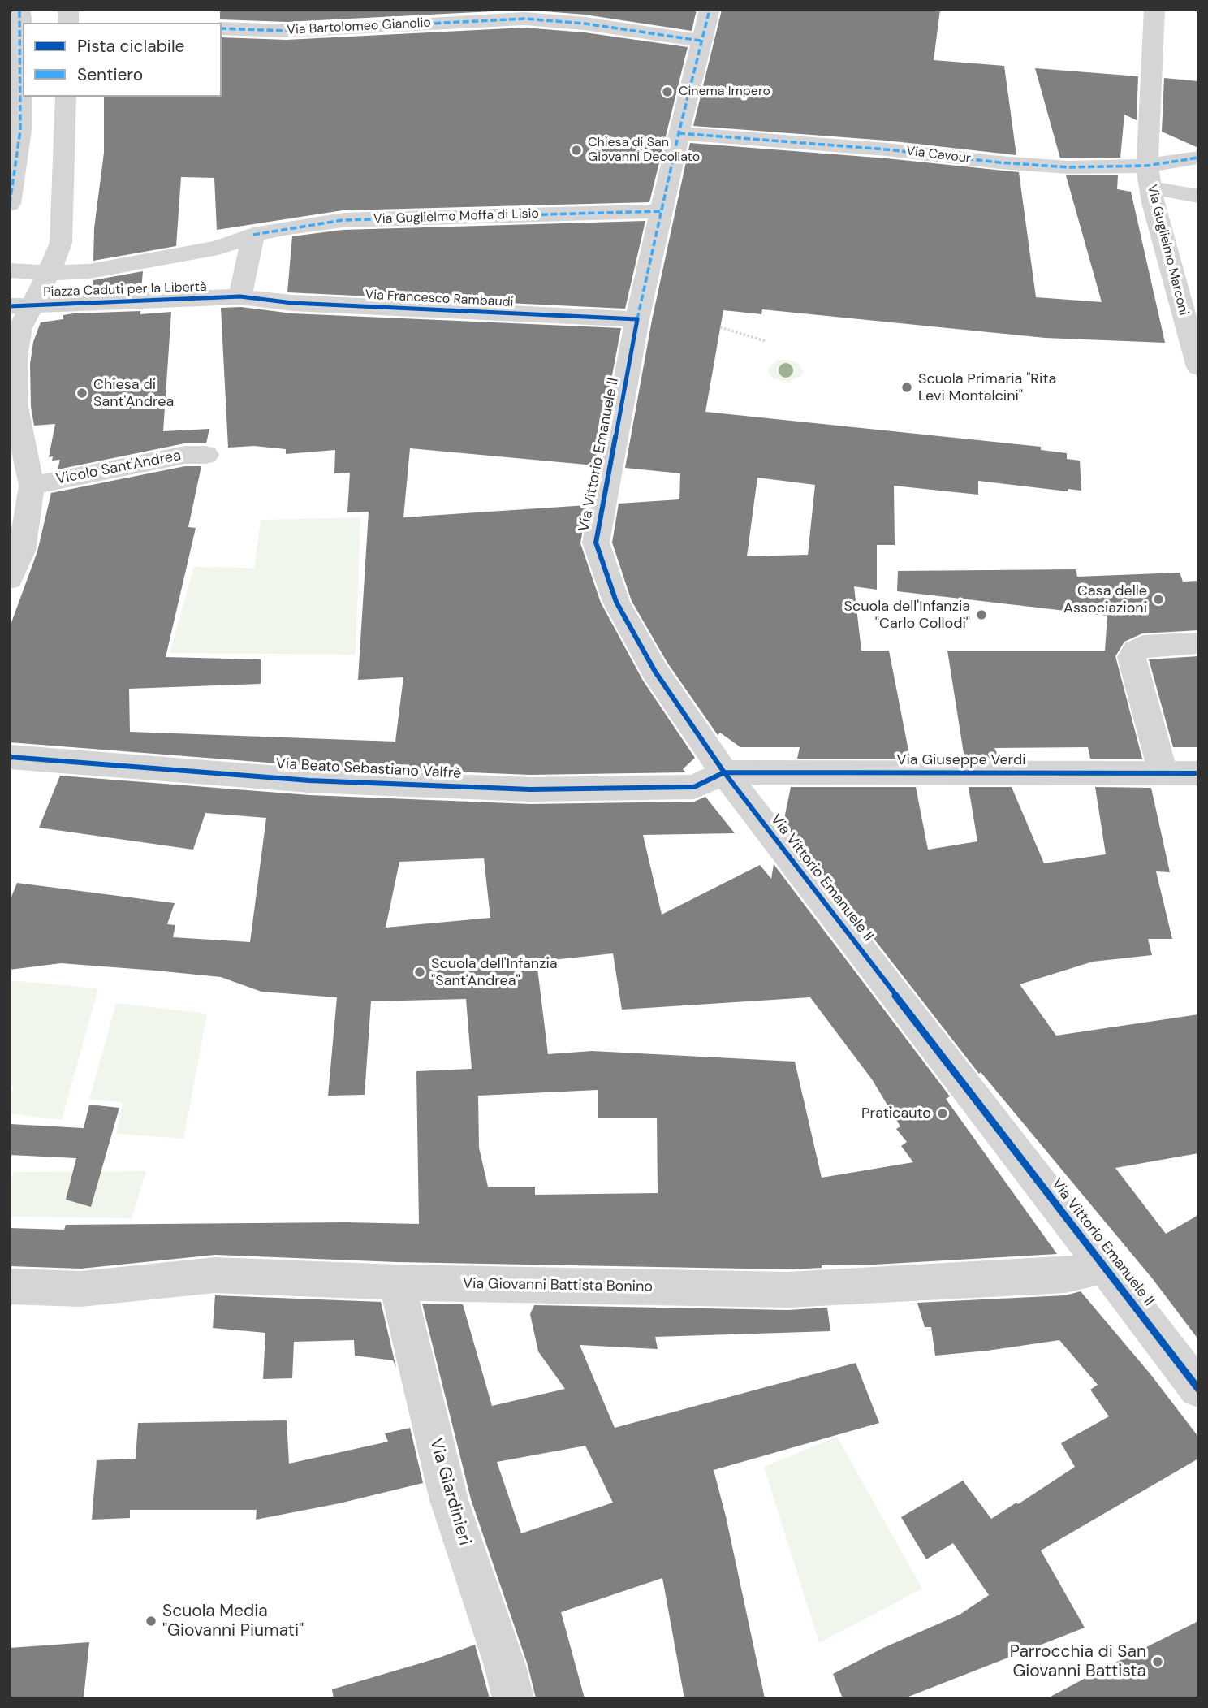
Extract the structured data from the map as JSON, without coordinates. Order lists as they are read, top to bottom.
{
  "streets": {
    "street": [
      "Via Bartolomeo Gianolio",
      "Via Cavour",
      "Via Guglielmo Moffa di Lisio",
      "Via Guglielmo Marconi",
      "Piazza Caduti per la Libertà",
      "Via Francesco Rambaudi",
      "Via Vittorio Emanuele II",
      "Vicolo Sant'Andrea",
      "Via Giuseppe Verdi",
      "Via Beato Sebastiano Valfrè",
      "Via Giovanni Battista Bonino",
      "Via Giardinieri"
    ]
  },
  "crossings": [
    ["Via Bartolomeo Gianolio", "Via Vittorio Emanuele II"],
    ["Via Cavour", "Via Guglielmo Marconi"],
    ["Via Cavour", "Via Vittorio Emanuele II"],
    ["Via Guglielmo Moffa di Lisio", "Piazza Caduti per la Libertà"],
    ["Via Guglielmo Moffa di Lisio", "Via Vittorio Emanuele II"],
    ["Piazza Caduti per la Libertà", "Via Francesco Rambaudi"],
    ["Via Francesco Rambaudi", "Via Vittorio Emanuele II"],
    ["Via Vittorio Emanuele II", "Via Giuseppe Verdi"],
    ["Via Vittorio Emanuele II", "Via Beato Sebastiano Valfrè"],
    ["Via Vittorio Emanuele II", "Via Giovanni Battista Bonino"],
    ["Via Giuseppe Verdi", "Via Beato Sebastiano Valfrè"],
    ["Via Giovanni Battista Bonino", "Via Giardinieri"]
  ],
  "places": [
    "Cinema Impero",
    "Chiesa di San Giovanni Decollato",
    "Scuola Primaria \"Rita Levi Montalcini\"",
    "Chiesa di Sant'Andrea",
    "Casa delle Associazioni",
    "Scuola dell'Infanzia \"Carlo Collodi\"",
    "Scuola dell'Infanzia \"Sant'Andrea\"",
    "Praticauto",
    "Scuola Media \"Giovanni Piumati\"",
    "Parrocchia di San Giovanni Battista"
  ],
  "legend": ["Pista ciclabile", "Sentiero"]
}
